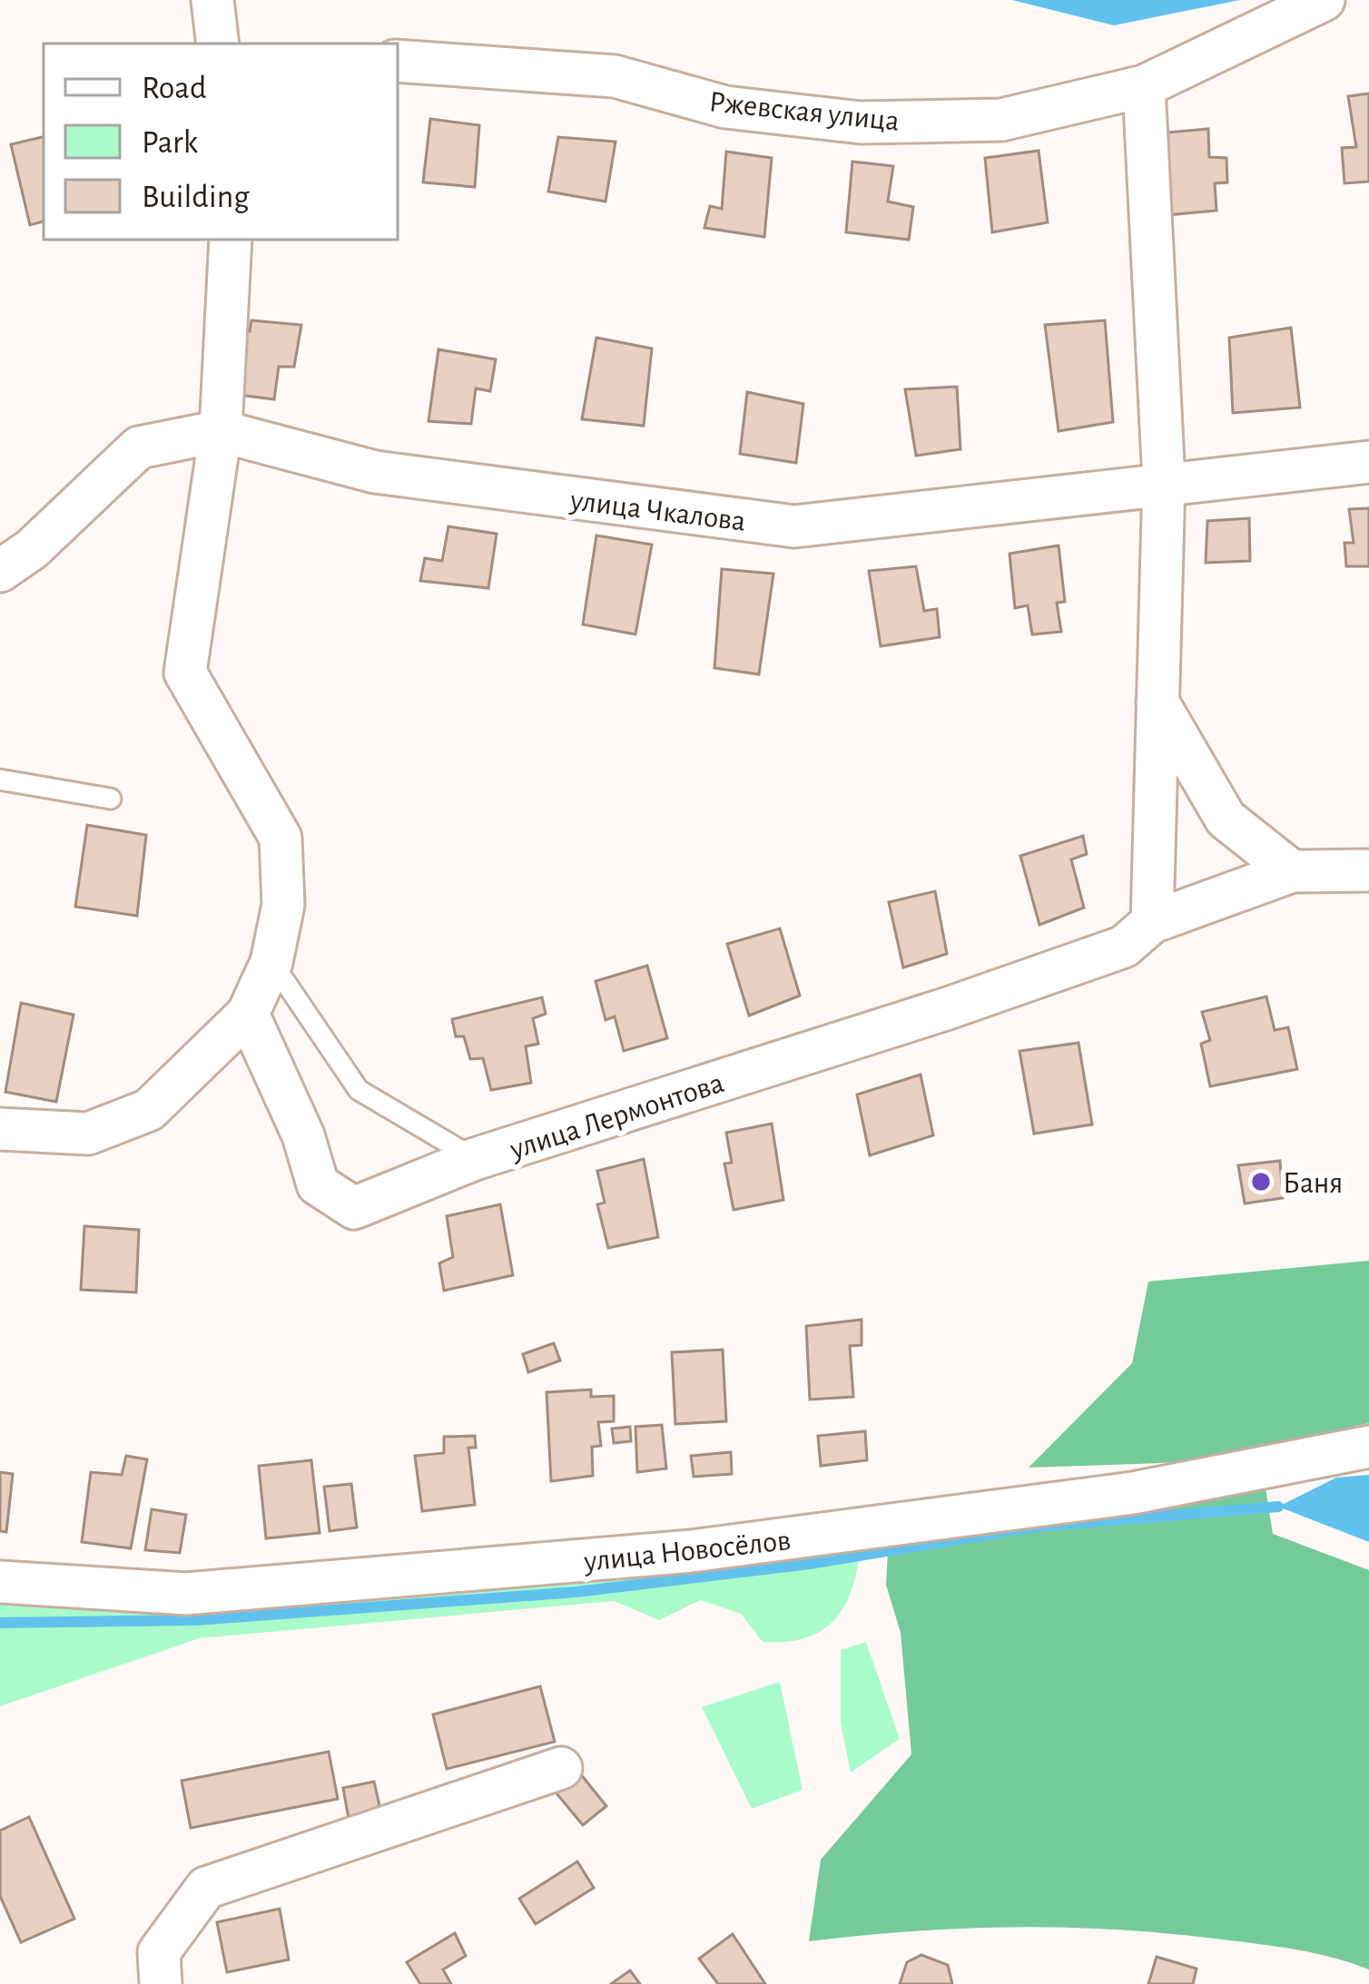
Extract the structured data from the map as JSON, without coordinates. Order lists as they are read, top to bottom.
{
  "streets": {
    "street": [
      "Ржевская улица",
      "улица Чкалова",
      "улица Лермонтова",
      "улица Новосёлов"
    ]
  },
  "places": ["Баня"],
  "legend": ["Road", "Park", "Building"]
}
